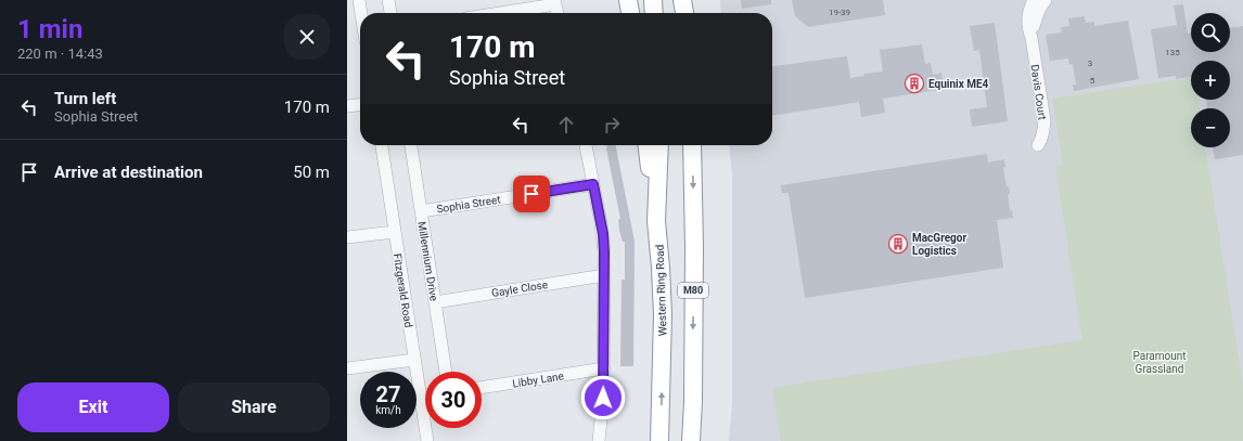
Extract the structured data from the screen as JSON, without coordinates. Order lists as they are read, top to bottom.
{
  "streets": {
    "highway": ["Western Ring Road", "M80"],
    "street": [
      "Davis Court",
      "Sophia Street",
      "Millennium Drive",
      "Gayle Close",
      "Fitzgerald Road",
      "Libby Lane"
    ]
  },
  "crossings": [
    ["Sophia Street", "Millennium Drive"],
    ["Millennium Drive", "Gayle Close"]
  ],
  "parks": ["Paramount Grassland"],
  "places": {
    "building": ["Equinix ME4", "MacGregor Logistics"]
  },
  "house_numbers": [
    "19-39",
    "135",
    "3",
    "5"
  ],
  "page": {
    "heading": ["1 min", "220 m · 14:43"],
    "map_buttons": ["+", "−"],
    "turn": ["170 m", "Sophia Street"],
    "list": [
      {
        "name": "Turn left",
        "note": "Sophia Street",
        "value": "170 m"
      },
      {
        "name": "Arrive at destination",
        "value": "50 m"
      }
    ],
    "speed": "27 km/h",
    "limit": "30",
    "buttons": ["Exit", "Share"]
  }
}
